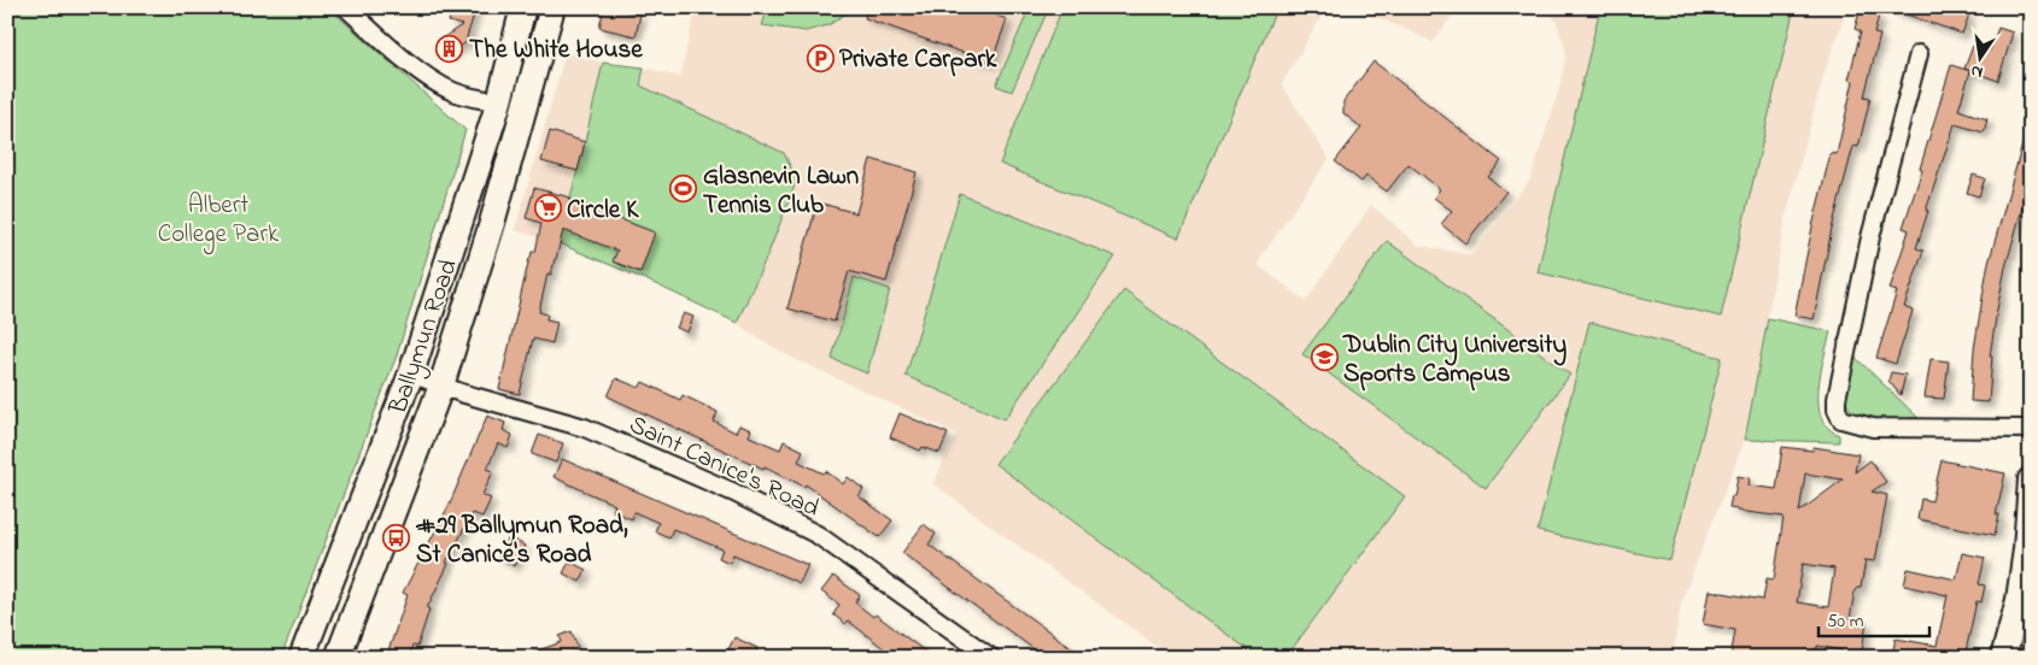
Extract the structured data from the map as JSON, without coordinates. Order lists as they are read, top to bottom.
{
  "streets": {
    "main road": ["Ballymun Road"],
    "street": ["Saint Canice's Road"]
  },
  "crossings": [
    ["Ballymun Road", "Saint Canice's Road"]
  ],
  "parks": ["Albert College Park"],
  "places": {
    "building": ["The White House"],
    "parking": ["Private Carpark"],
    "sports": ["Glasnevin Lawn Tennis Club"],
    "supermarket": ["Circle K"],
    "school or university": ["Dublin City University Sports Campus"],
    "bus stop": ["#29 Ballymun Road, St Canice's Road"]
  },
  "scale_bar": "50 m",
  "north": "bottom"
}
